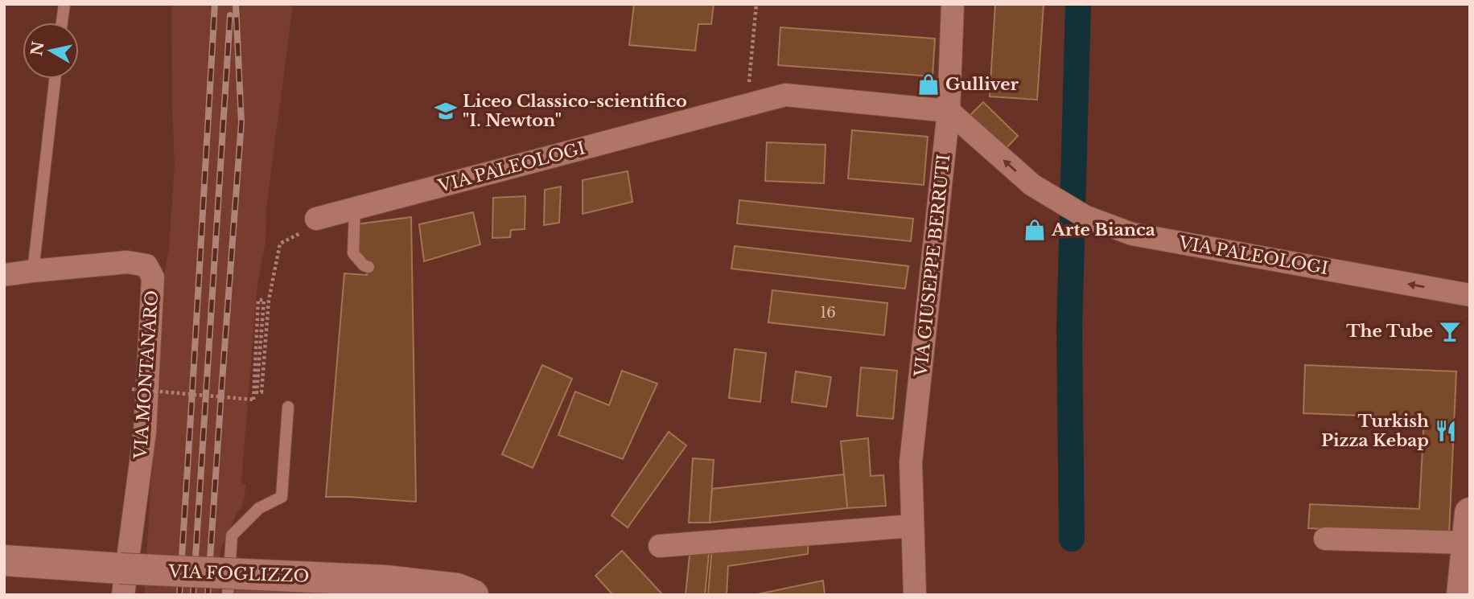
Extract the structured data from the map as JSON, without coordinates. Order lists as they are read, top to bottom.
{
  "streets": {
    "main road": ["VIA FOGLIZZO"],
    "street": ["VIA PALEOLOGI", "VIA GIUSEPPE BERRUTI", "VIA MONTANARO"]
  },
  "crossings": [
    ["VIA PALEOLOGI", "VIA GIUSEPPE BERRUTI"],
    ["VIA MONTANARO", "VIA FOGLIZZO"]
  ],
  "one_way": ["VIA PALEOLOGI"],
  "places": {
    "shop": ["Gulliver", "Arte Bianca"],
    "school or university": ["Liceo Classico-scientifico \"I. Newton\""],
    "bar": ["The Tube"],
    "restaurant": ["Turkish Pizza Kebap"]
  },
  "house_numbers": ["16"],
  "north": "left"
}
